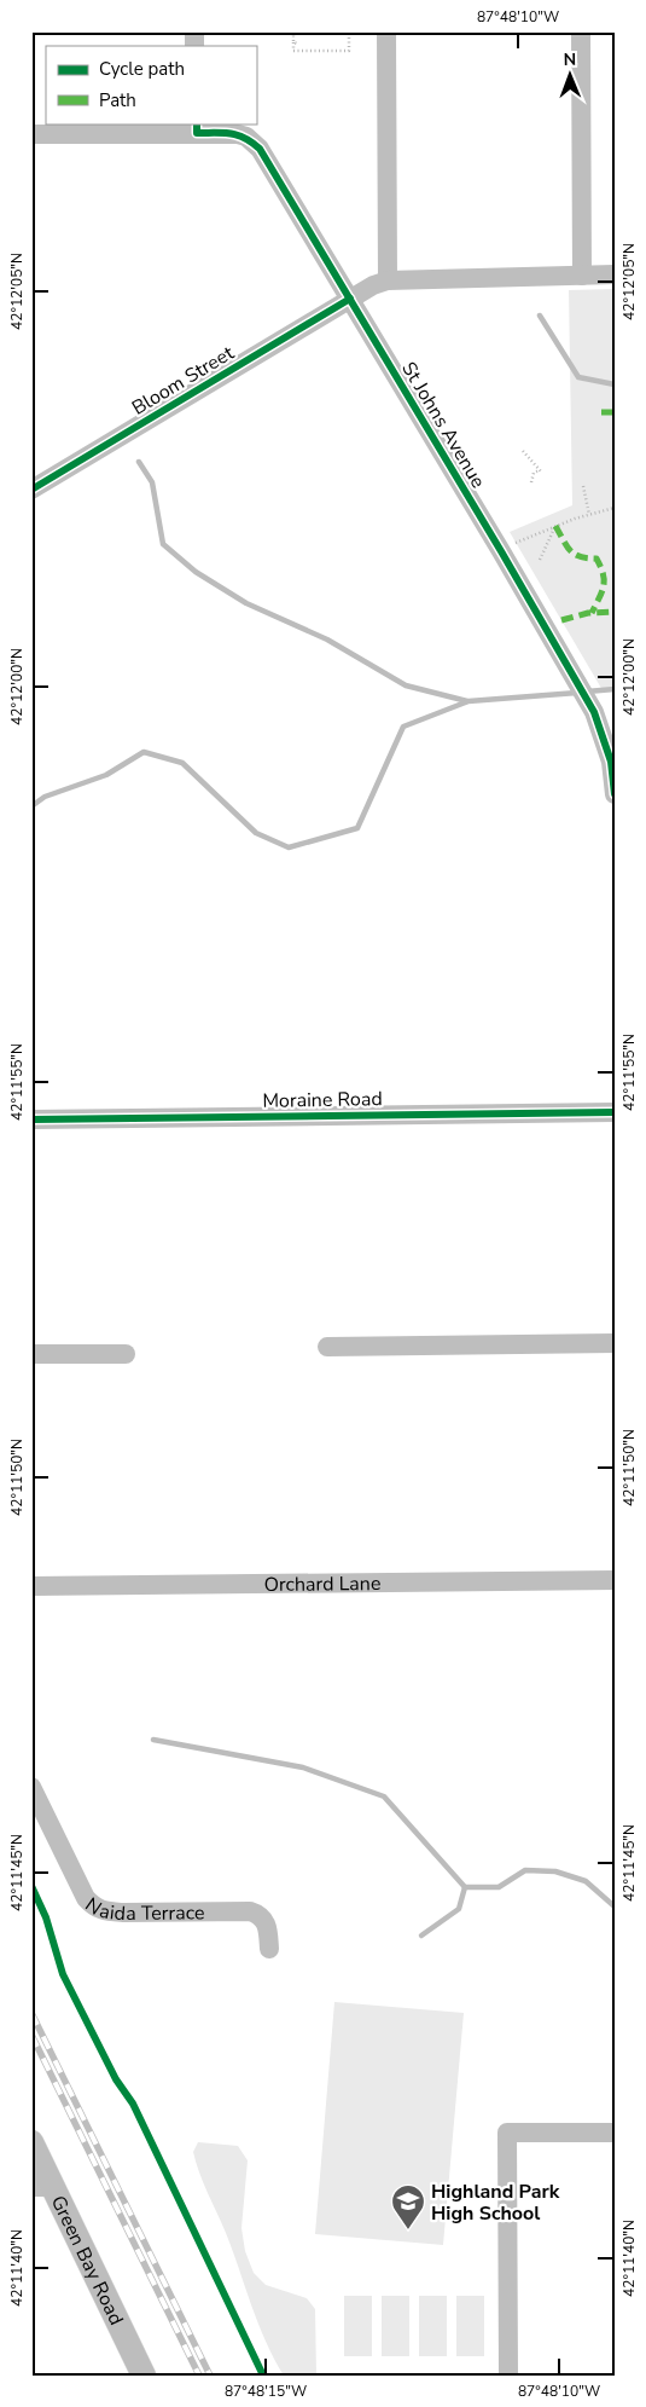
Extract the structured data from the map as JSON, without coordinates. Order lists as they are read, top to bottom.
{
  "streets": {
    "main road": ["Green Bay Road"],
    "street": [
      "Bloom Street",
      "St Johns Avenue",
      "Moraine Road",
      "Orchard Lane",
      "Naida Terrace"
    ]
  },
  "crossings": [
    ["Bloom Street", "St Johns Avenue"]
  ],
  "places": {
    "school or university": ["Highland Park High School"]
  },
  "legend": ["Cycle path", "Path"],
  "north": "top",
  "coordinates": [
    "87°48'10\"W",
    "42°12'05\"N",
    "42°12'00\"N",
    "42°11'55\"N",
    "42°11'50\"N",
    "42°11'45\"N",
    "42°11'40\"N",
    "87°48'15\"W"
  ]
}
